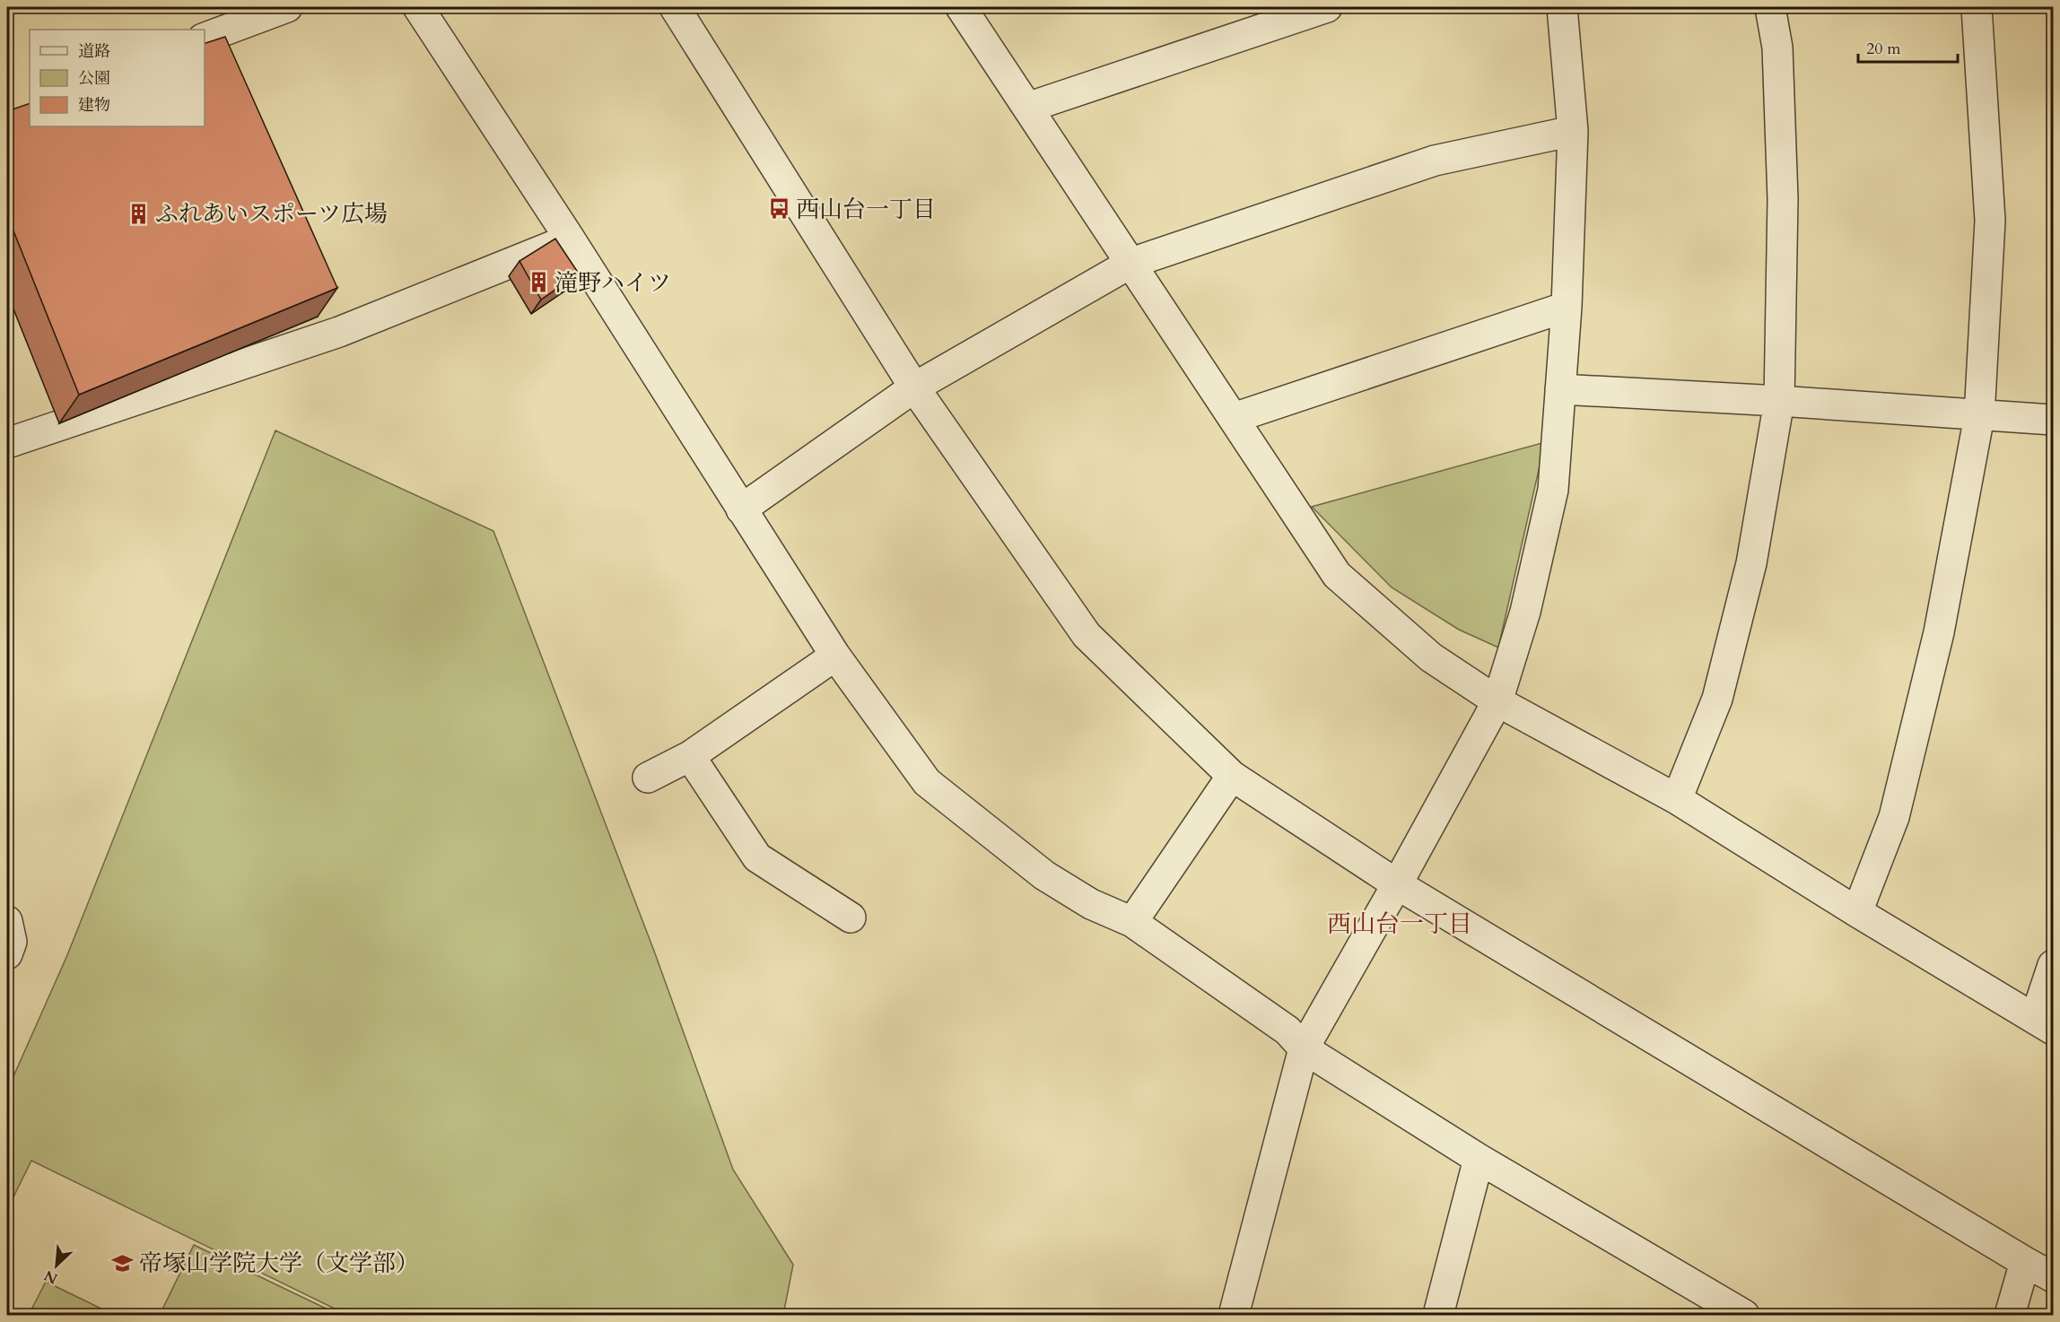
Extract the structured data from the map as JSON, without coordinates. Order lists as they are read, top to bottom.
{
  "districts": ["西山台一丁目"],
  "places": {
    "bus stop": ["西山台一丁目"],
    "building": ["ふれあいスポーツ広場", "滝野ハイツ"],
    "school or university": ["帝塚山学院大学（文学部）"]
  },
  "legend": ["道路", "公園", "建物"],
  "scale_bar": "20 m",
  "north": "bottom left"
}
